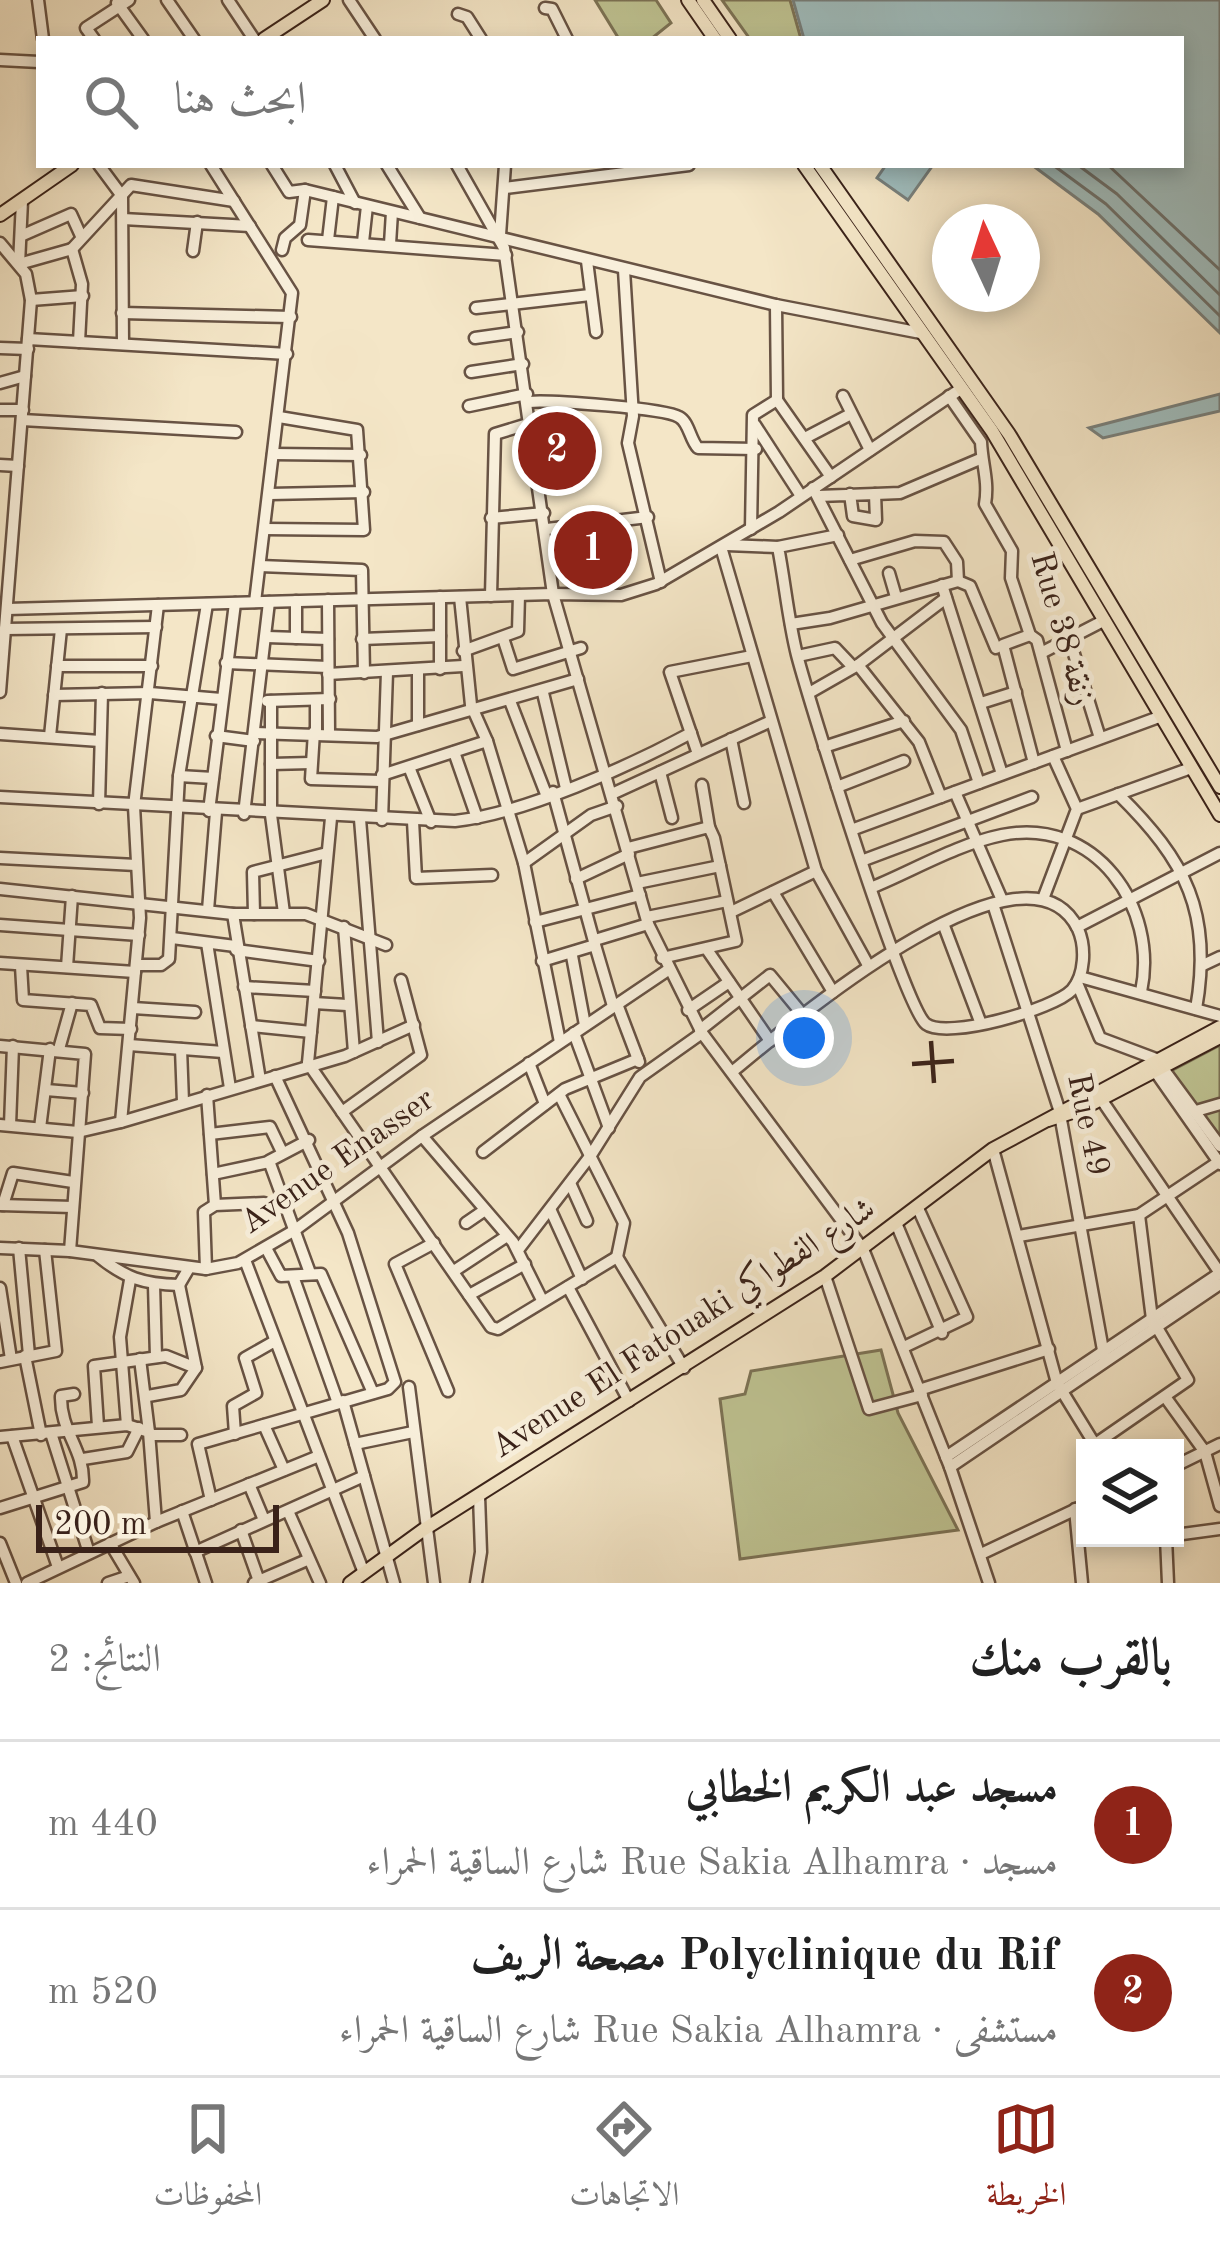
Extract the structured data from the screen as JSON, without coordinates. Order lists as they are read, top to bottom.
{
  "streets": {
    "main road": ["Avenue El Fatouaki شارع الفطواكي"],
    "street": ["Rue 38 زنقة", "Rue 49", "Avenue Enasser"]
  },
  "crossings": [
    ["Rue 49", "Avenue El Fatouaki شارع الفطواكي"]
  ],
  "scale_bar": "200 m",
  "north": "top",
  "page": {
    "search": "ابحث هنا",
    "pins": ["2", "1"],
    "scale": "200 m",
    "heading": ["بالقرب منك", "النتائج: 2"],
    "list": [
      {
        "mark": "1",
        "name": "مسجد عبد الكريم الخطابي",
        "note": "مسجد · Rue Sakia Alhamra شارع الساقية الحمراء",
        "value": "440 m"
      },
      {
        "mark": "2",
        "name": "Polyclinique du Rif مصحة الريف",
        "note": "مستشفى · Rue Sakia Alhamra شارع الساقية الحمراء",
        "value": "520 m"
      }
    ],
    "nav": ["الخريطة", "الاتجاهات", "المحفوظات"]
  }
}
